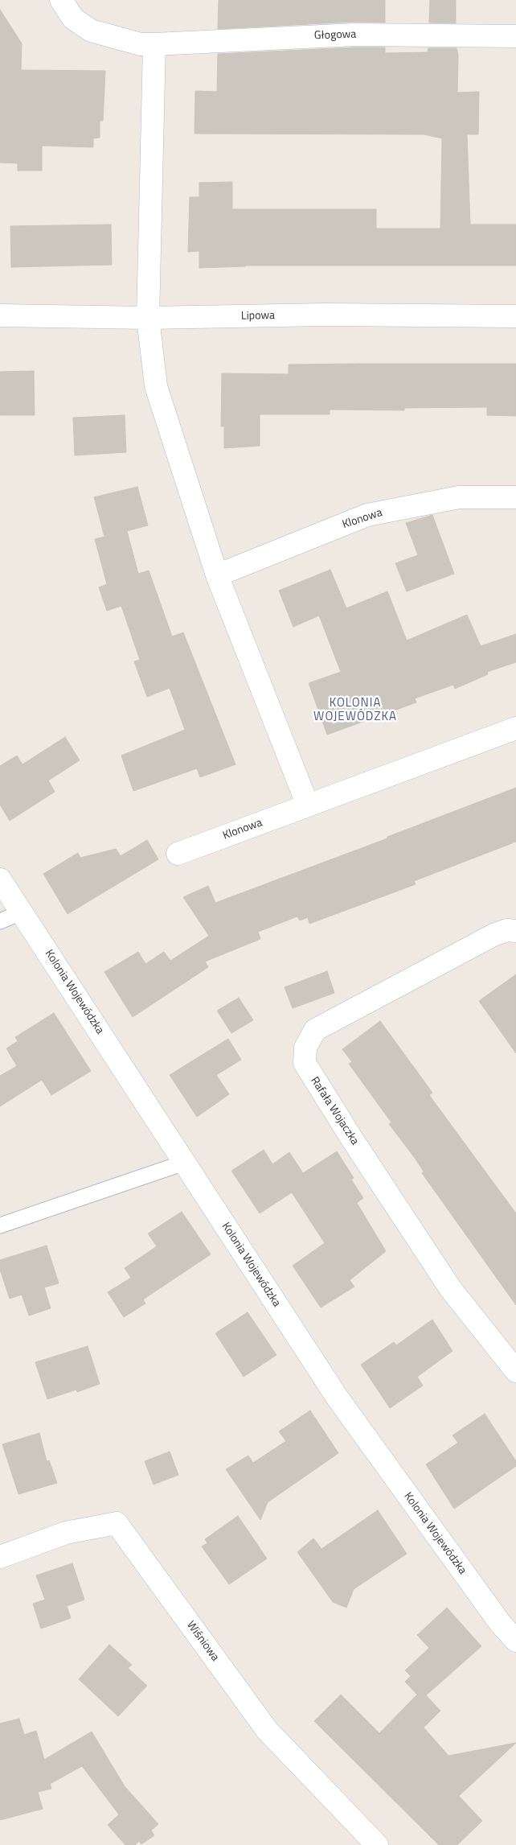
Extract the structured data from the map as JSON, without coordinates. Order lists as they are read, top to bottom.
{
  "streets": {
    "street": [
      "Głogowa",
      "Lipowa",
      "Klonowa",
      "Kolonia Wojewódzka",
      "Rafała Wojaczka",
      "Wiśniowa"
    ]
  },
  "districts": ["KOLONIA WOJEWÓDZKA"]
}
